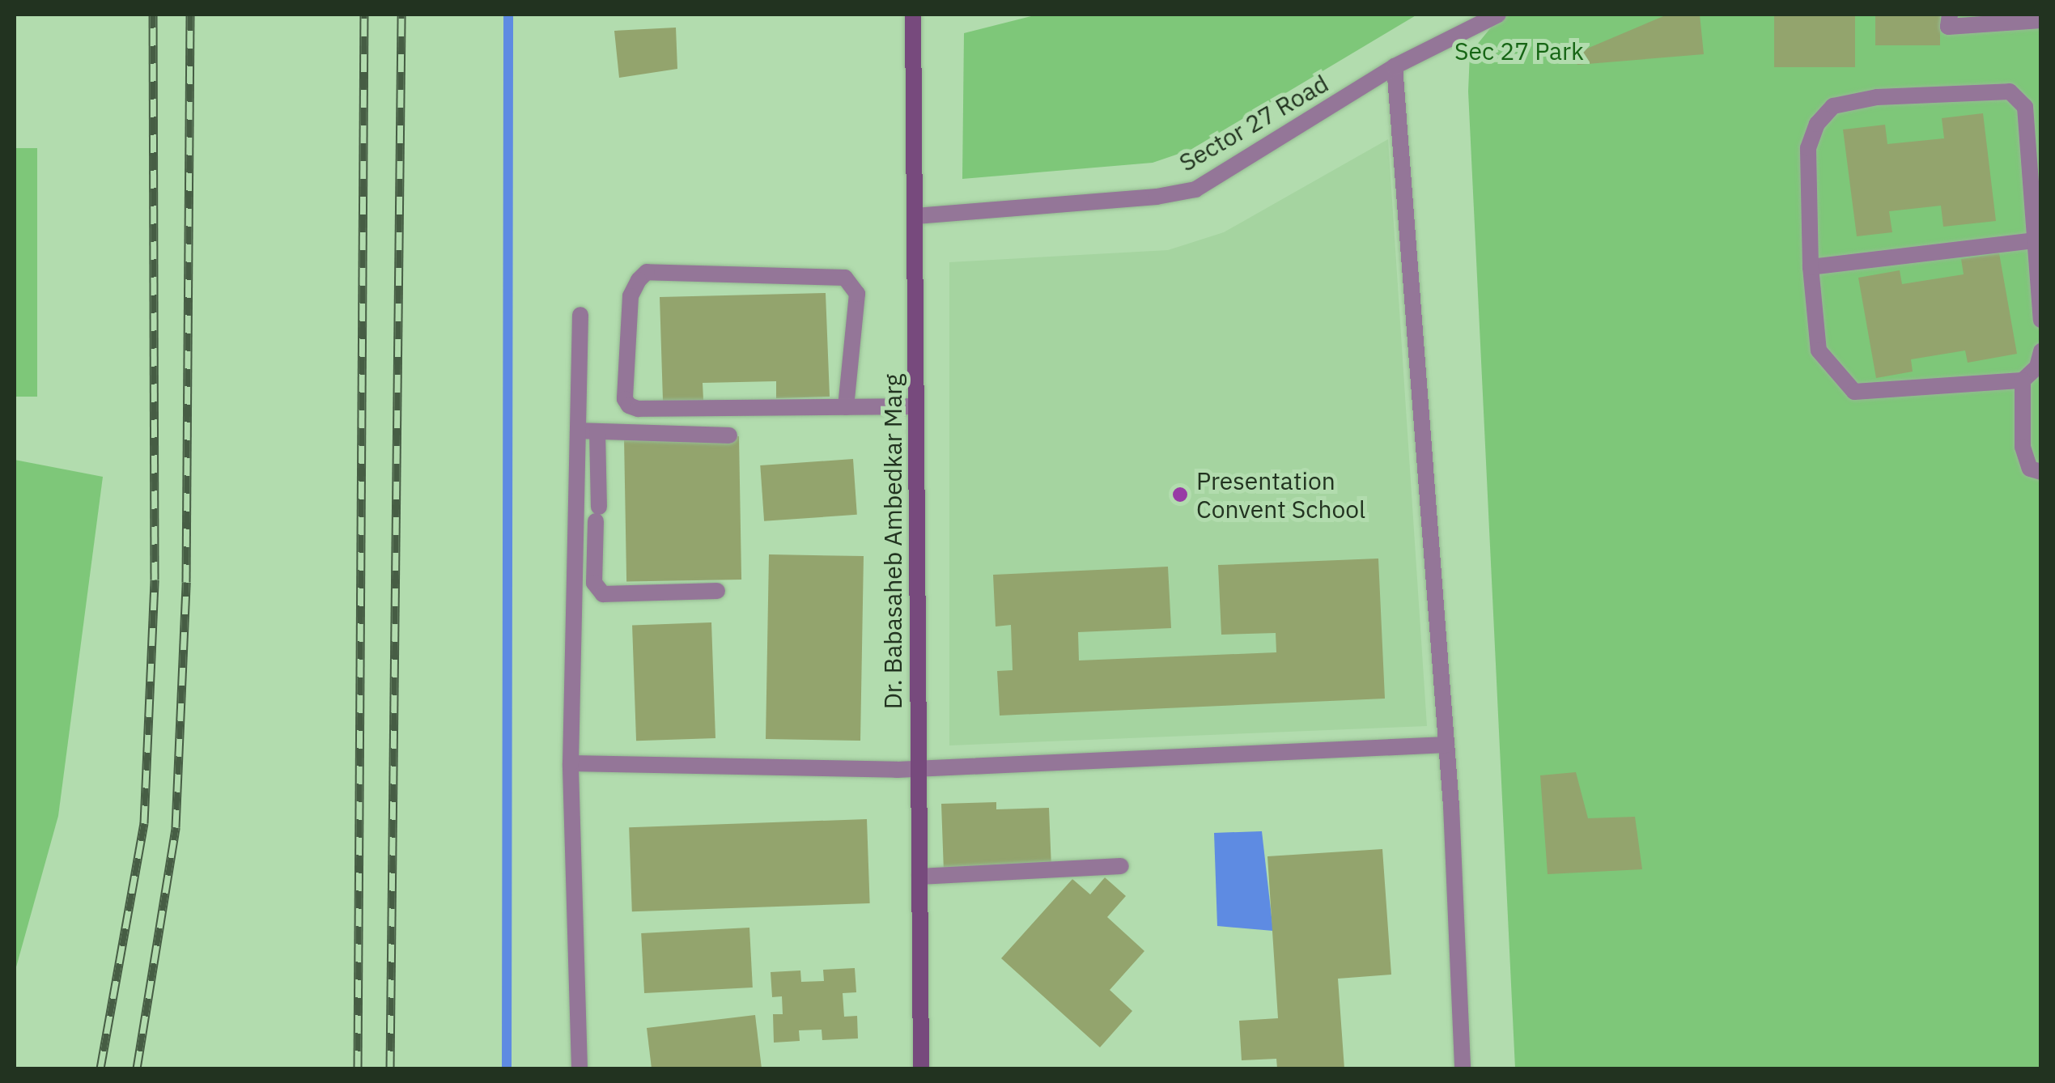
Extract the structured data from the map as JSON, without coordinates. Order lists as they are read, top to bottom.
{
  "streets": {
    "street": ["Sector 27 Road", "Dr. Babasaheb Ambedkar Marg"]
  },
  "crossings": [
    ["Sector 27 Road", "Dr. Babasaheb Ambedkar Marg"]
  ],
  "parks": ["Sec 27 Park"],
  "places": ["Presentation Convent School"]
}
